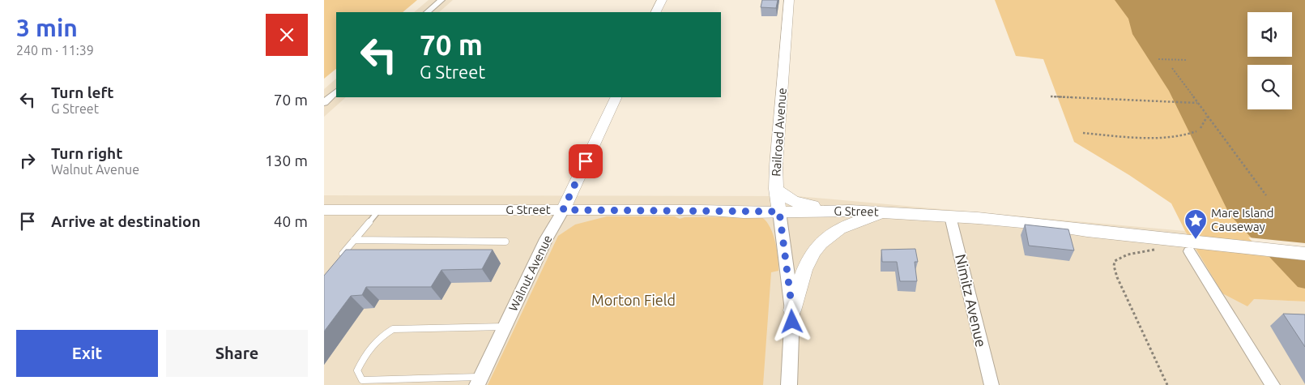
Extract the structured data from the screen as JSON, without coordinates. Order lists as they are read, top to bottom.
{
  "streets": {
    "main road": ["Railroad Avenue", "G Street", "Walnut Avenue"],
    "street": ["Nimitz Avenue"]
  },
  "crossings": [
    ["Railroad Avenue", "G Street"],
    ["G Street", "Walnut Avenue"],
    ["G Street", "Nimitz Avenue"]
  ],
  "parks": ["Morton Field"],
  "places": {
    "place": ["Mare Island Causeway"]
  },
  "page": {
    "heading": ["3 min", "240 m · 11:39"],
    "turn": ["70 m", "G Street"],
    "list": [
      {
        "name": "Turn left",
        "note": "G Street",
        "value": "70 m"
      },
      {
        "name": "Turn right",
        "note": "Walnut Avenue",
        "value": "130 m"
      },
      {
        "name": "Arrive at destination",
        "value": "40 m"
      }
    ],
    "buttons": ["Exit", "Share"]
  }
}
